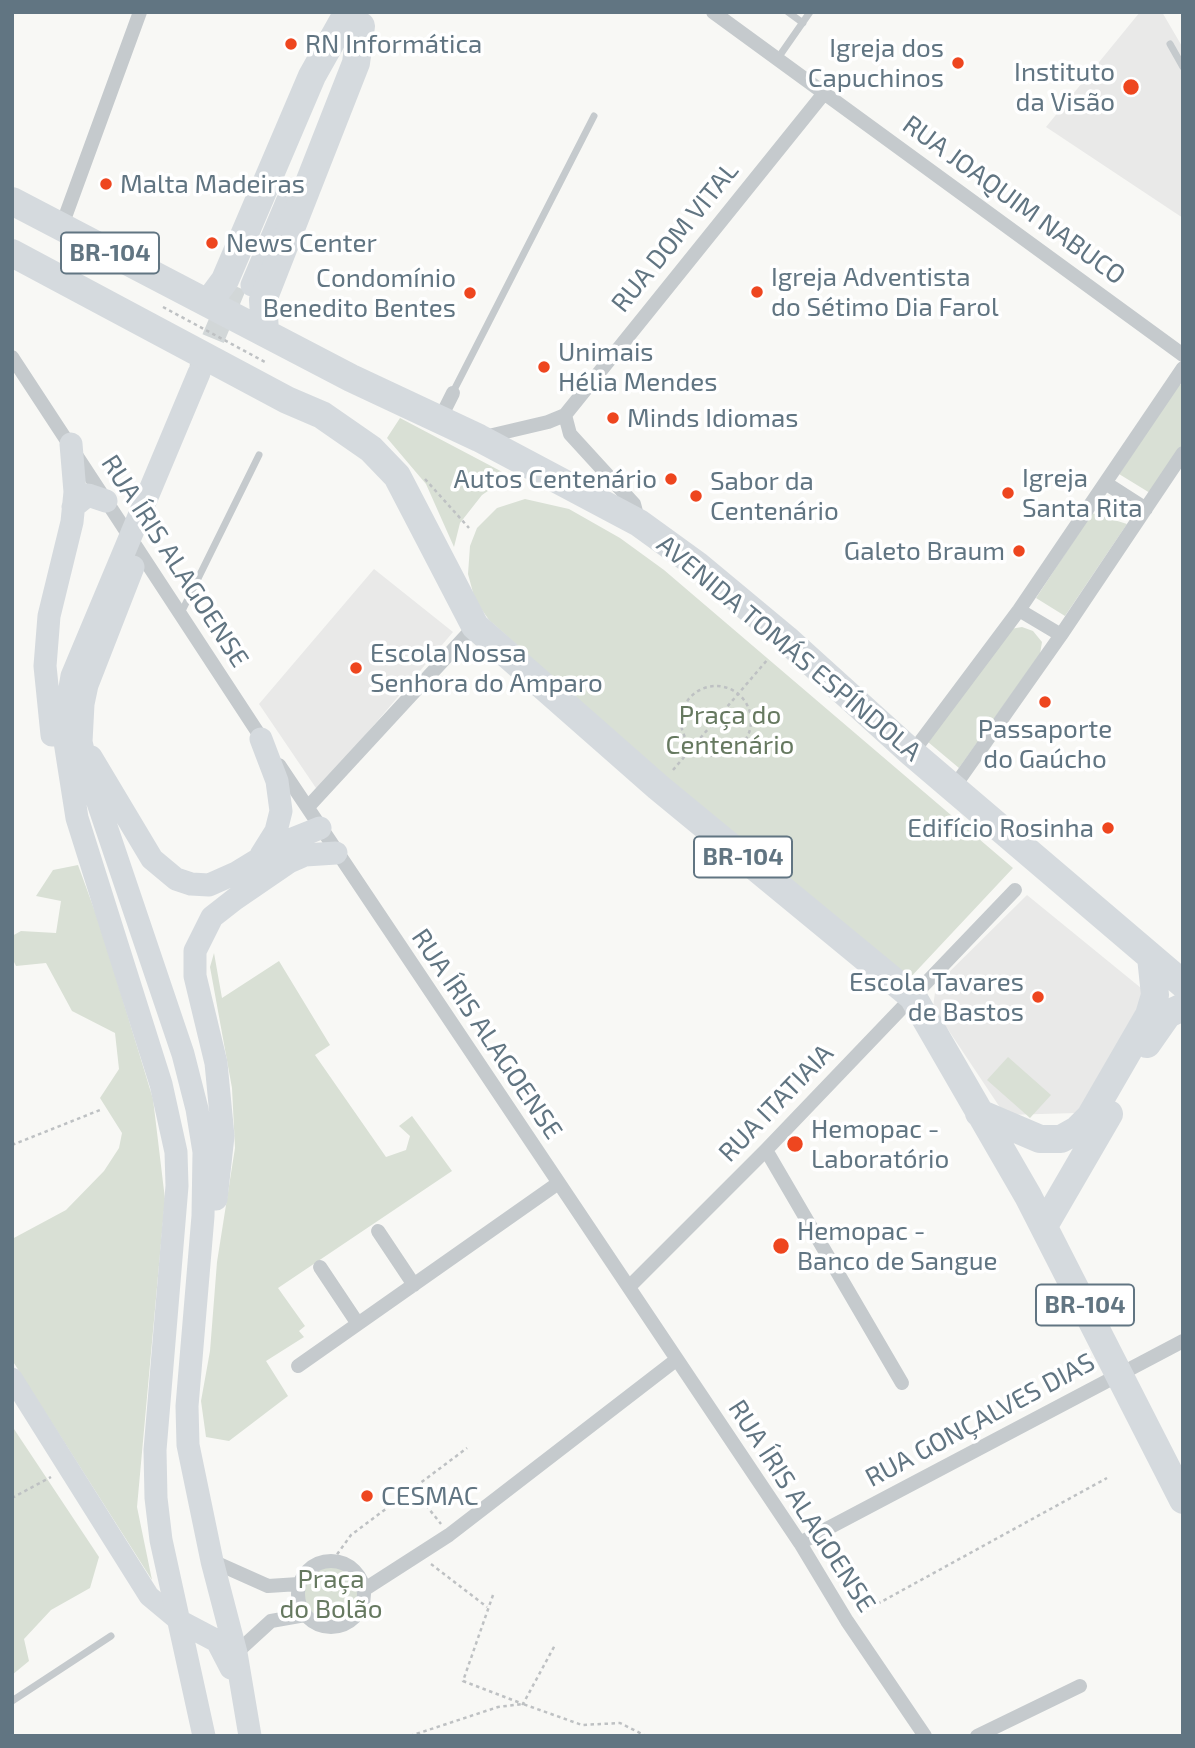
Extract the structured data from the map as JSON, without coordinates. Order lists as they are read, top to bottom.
{
  "streets": {
    "highway": ["BR-104", "AVENIDA TOMÁS ESPÍNDOLA"],
    "street": [
      "RUA JOAQUIM NABUCO",
      "RUA DOM VITAL",
      "RUA ÍRIS ALAGOENSE",
      "RUA ITATIAIA",
      "RUA GONÇALVES DIAS"
    ]
  },
  "crossings": [
    ["RUA JOAQUIM NABUCO", "RUA DOM VITAL"],
    ["BR-104", "AVENIDA TOMÁS ESPÍNDOLA"],
    ["BR-104", "RUA ITATIAIA"],
    ["BR-104", "RUA GONÇALVES DIAS"],
    ["RUA ÍRIS ALAGOENSE", "RUA ITATIAIA"],
    ["RUA ÍRIS ALAGOENSE", "RUA GONÇALVES DIAS"]
  ],
  "parks": ["Praça do Centenário", "Praça do Bolão"],
  "places": [
    "RN Informática",
    "Igreja dos Capuchinos",
    "Instituto da Visão",
    "Malta Madeiras",
    "News Center",
    "Igreja Adventista do Sétimo Dia Farol",
    "Condomínio Benedito Bentes",
    "Unimais Hélia Mendes",
    "Minds Idiomas",
    "Autos Centenário",
    "Igreja Santa Rita",
    "Sabor da Centenário",
    "Galeto Braum",
    "Escola Nossa Senhora do Amparo",
    "Passaporte do Gaúcho",
    "Edifício Rosinha",
    "Escola Tavares de Bastos",
    "Hemopac - Laboratório",
    "Hemopac - Banco de Sangue",
    "CESMAC"
  ]
}
